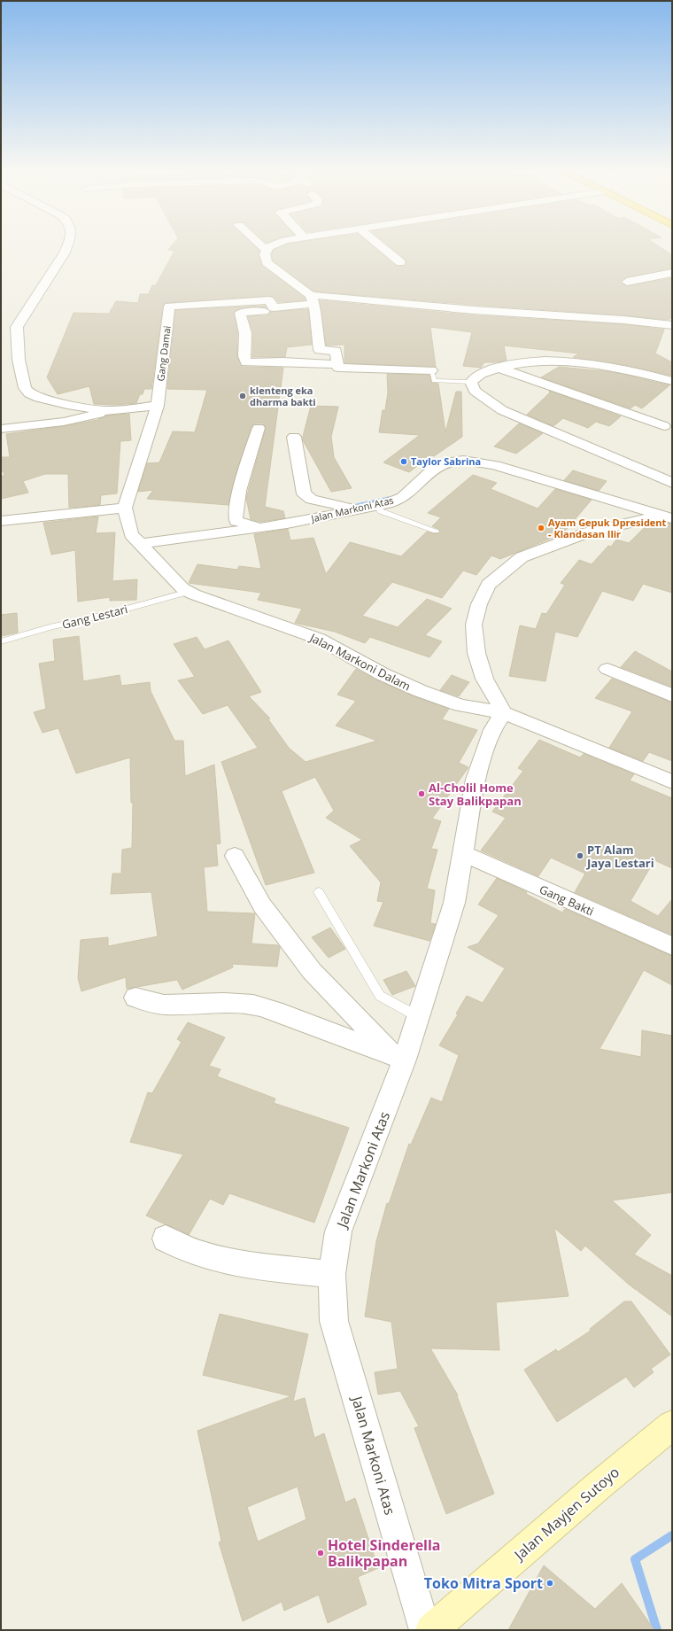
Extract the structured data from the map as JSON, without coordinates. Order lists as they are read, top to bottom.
{
  "streets": {
    "main road": ["Jalan Mayjen Sutoyo"],
    "street": [
      "Gang Damai",
      "Jalan Markoni Atas",
      "Jalan Markoni Dalam",
      "Gang Bakti"
    ],
    "lane": ["Gang Lestari"]
  },
  "crossings": [
    ["Jalan Markoni Atas", "Jalan Markoni Dalam"],
    ["Jalan Markoni Atas", "Gang Bakti"],
    ["Gang Lestari", "Jalan Markoni Dalam"]
  ],
  "places": [
    "klenteng eka dharma bakti",
    "Taylor Sabrina",
    "Ayam Gepuk Dpresident - Klandasan Ilir",
    "Al-Cholil Home Stay Balikpapan",
    "PT Alam Jaya Lestari",
    "Hotel Sinderella Balikpapan",
    "Toko Mitra Sport"
  ]
}
